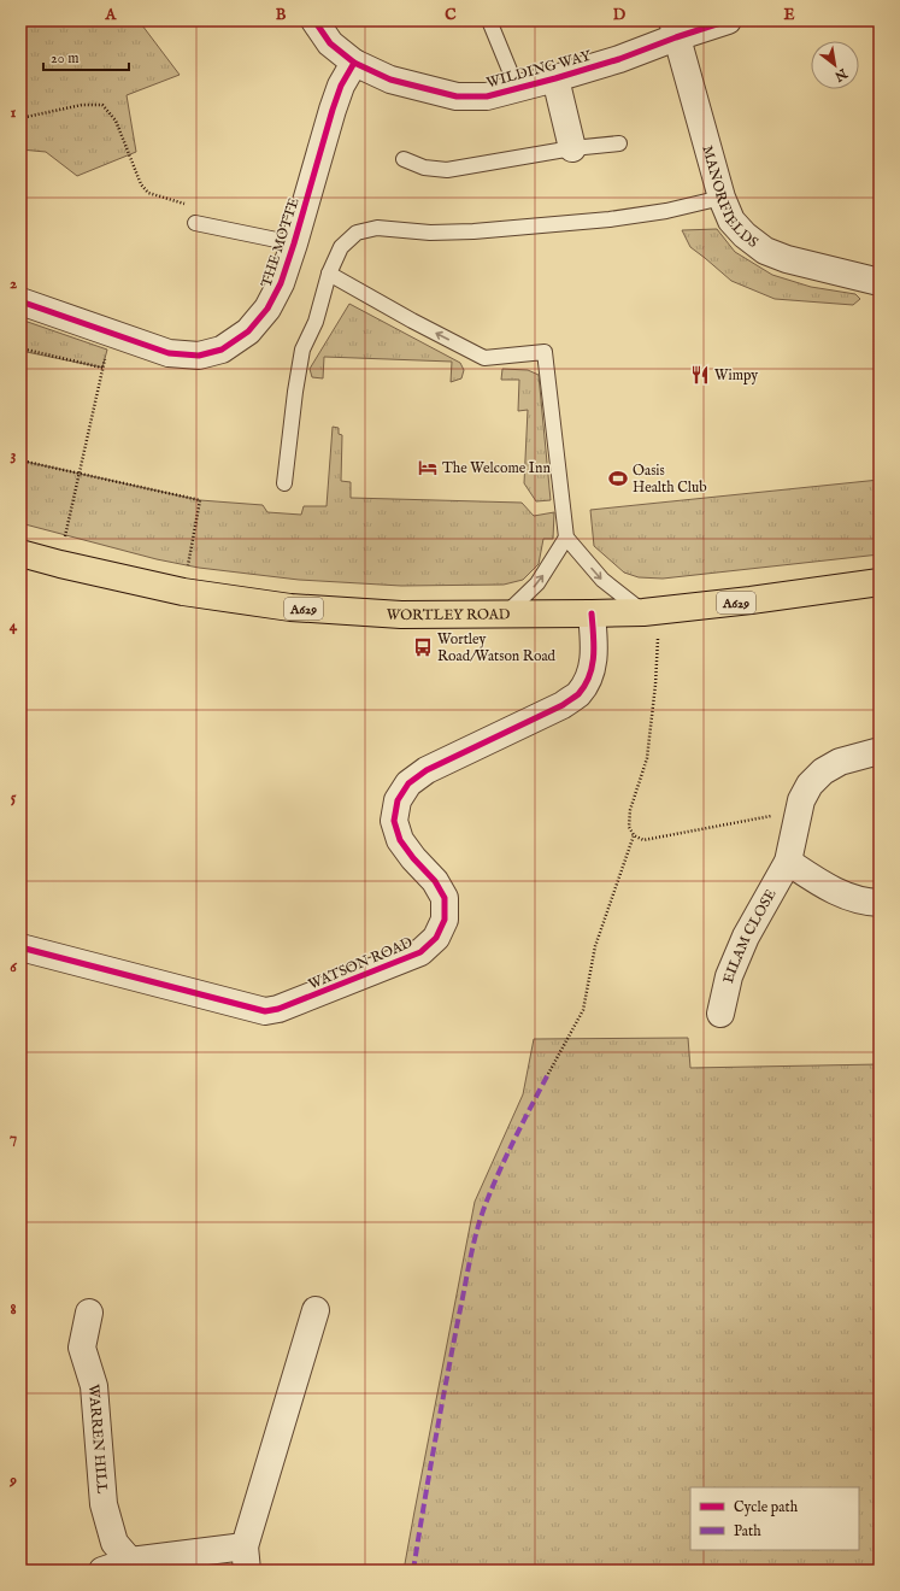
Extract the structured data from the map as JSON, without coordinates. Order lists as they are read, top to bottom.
{
  "streets": {
    "main road": ["A629", "WORTLEY ROAD"],
    "street": [
      "WILDING WAY",
      "MANORFIELDS",
      "THE MOTTE",
      "EILAM CLOSE",
      "WATSON ROAD",
      "WARREN HILL"
    ]
  },
  "crossings": [
    ["WILDING WAY", "MANORFIELDS"],
    ["WILDING WAY", "THE MOTTE"],
    ["WORTLEY ROAD", "WATSON ROAD"]
  ],
  "places": {
    "restaurant": ["Wimpy"],
    "hotel": ["The Welcome Inn"],
    "sports": ["Oasis Health Club"],
    "bus stop": ["Wortley Road/Watson Road"]
  },
  "legend": ["Cycle path", "Path"],
  "scale_bar": "20 m",
  "north": "bottom right",
  "grid": {
    "columns": [
      "A",
      "B",
      "C",
      "D",
      "E"
    ],
    "rows": [
      "1",
      "2",
      "3",
      "4",
      "5",
      "6",
      "7",
      "8",
      "9"
    ]
  }
}
